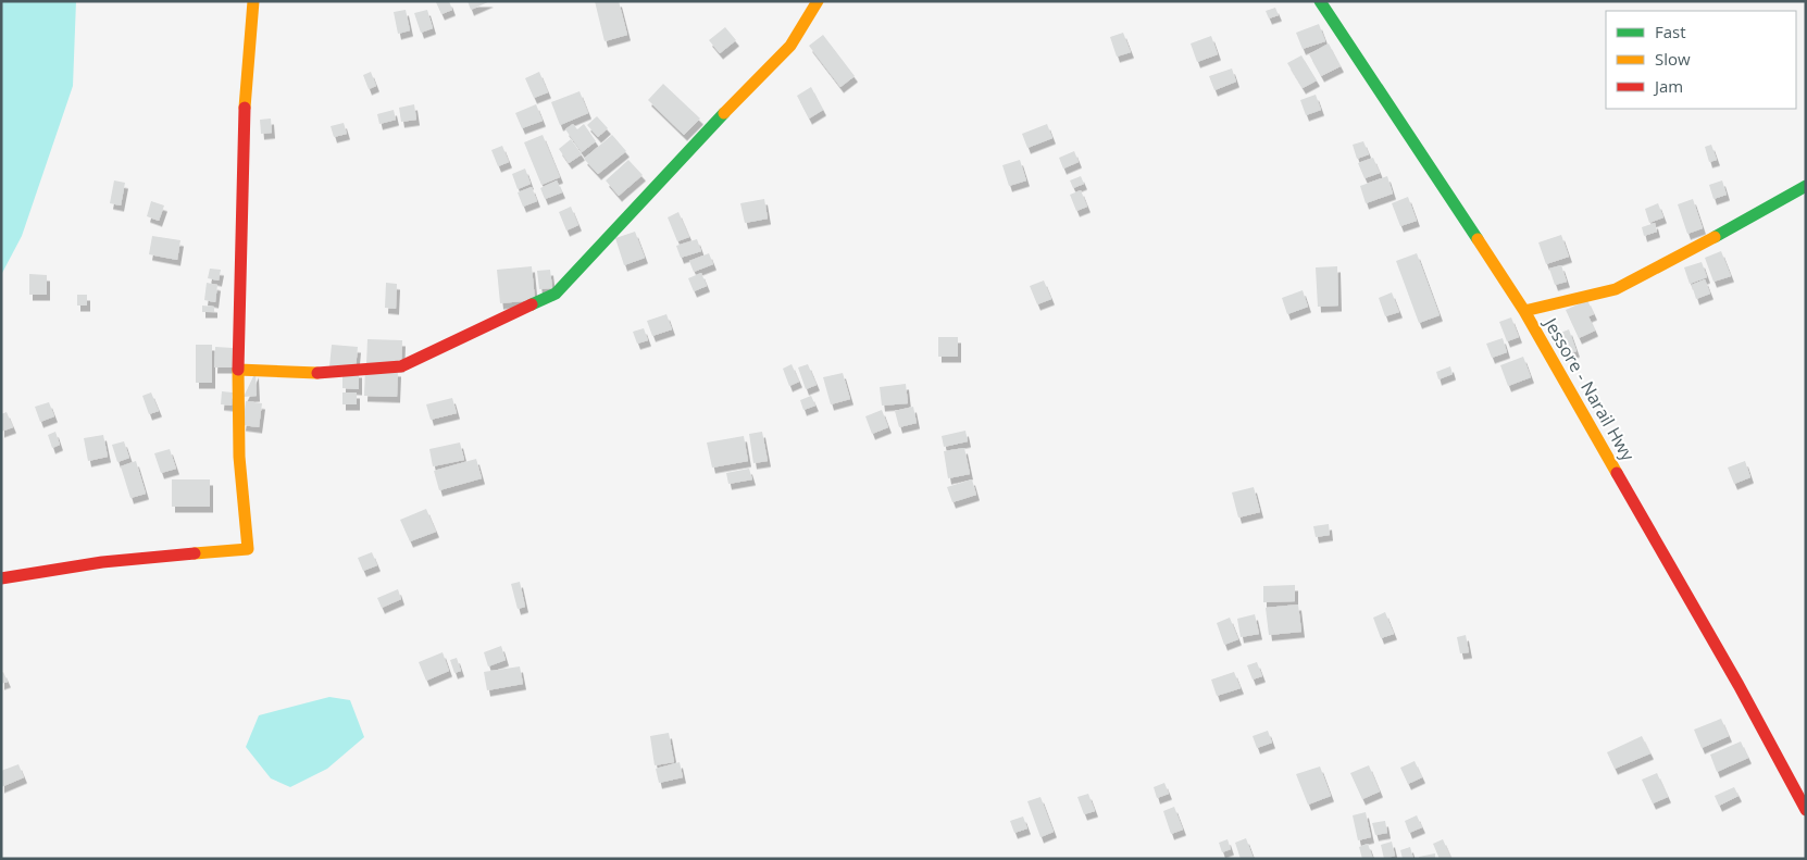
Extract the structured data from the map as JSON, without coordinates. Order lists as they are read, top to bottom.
{
  "streets": {
    "main road": ["Jessore - Narail Hwy"]
  },
  "legend": ["Fast", "Slow", "Jam"]
}
